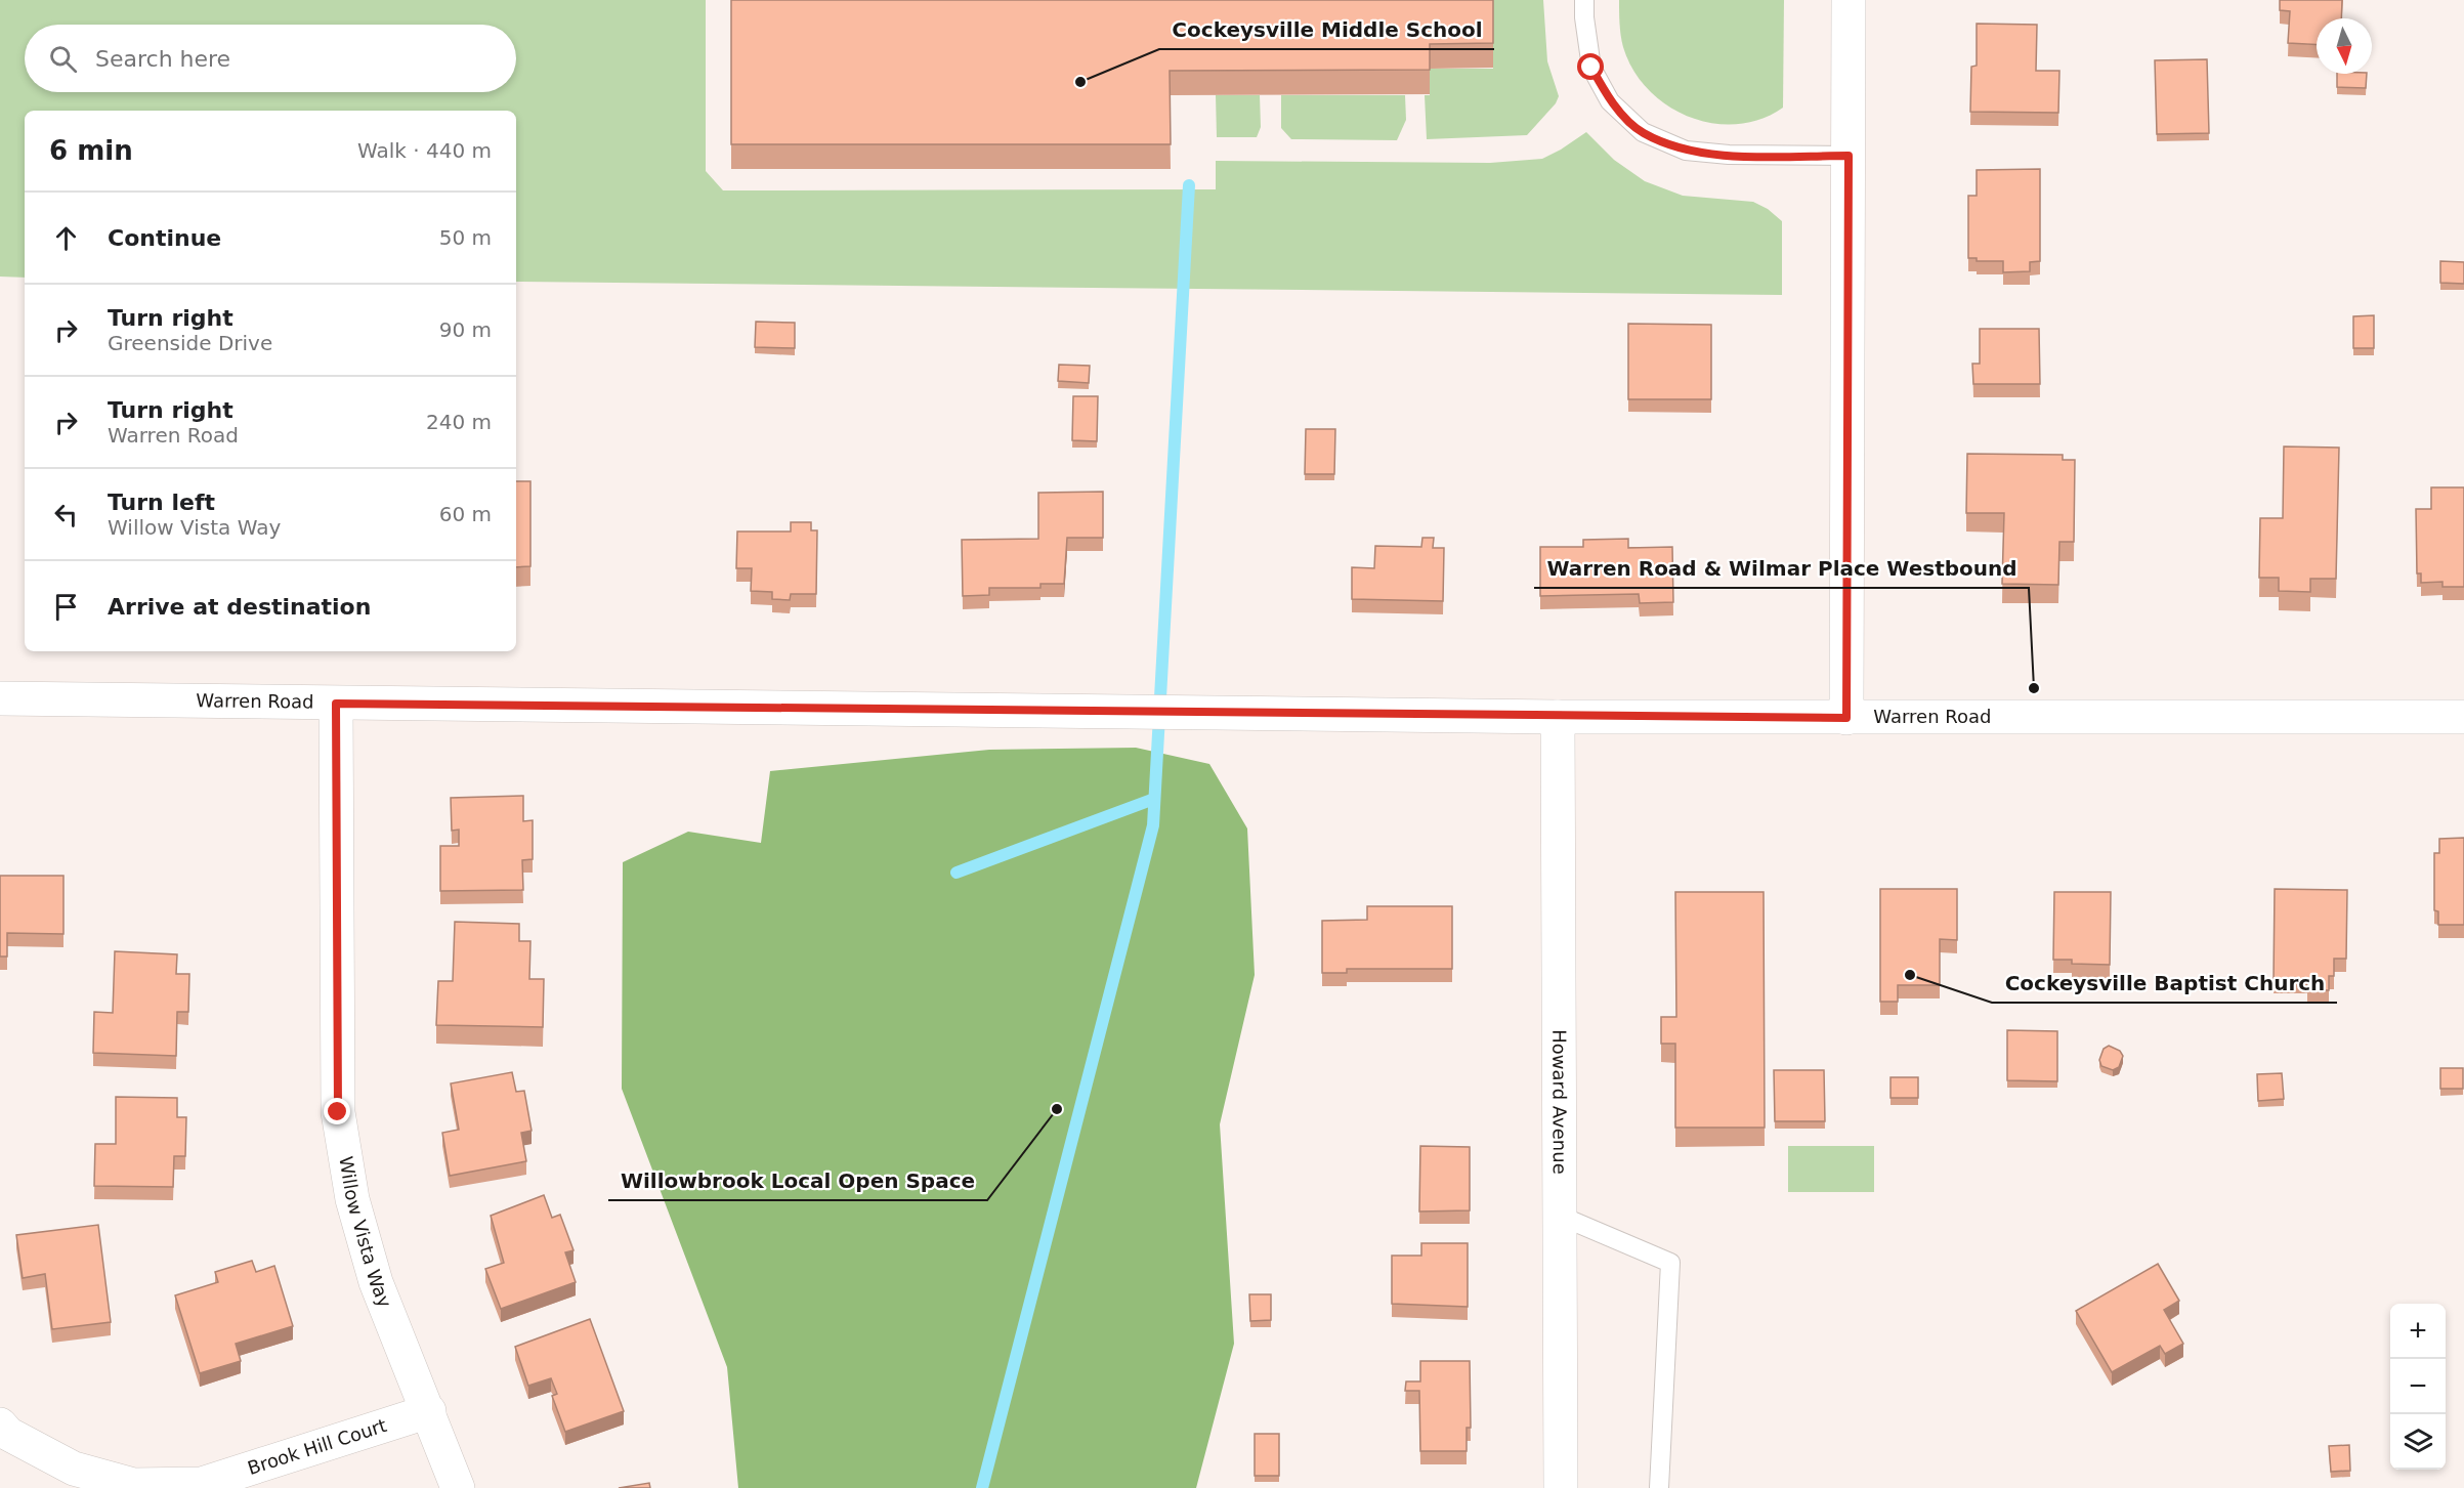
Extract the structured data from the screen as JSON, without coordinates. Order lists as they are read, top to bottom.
{
  "streets": {
    "street": [
      "Warren Road",
      "Howard Avenue",
      "Willow Vista Way",
      "Brook Hill Court"
    ]
  },
  "crossings": [
    ["Warren Road", "Howard Avenue"],
    ["Warren Road", "Willow Vista Way"],
    ["Willow Vista Way", "Brook Hill Court"]
  ],
  "places": [
    "Cockeysville Middle School",
    "Warren Road & Wilmar Place Westbound",
    "Cockeysville Baptist Church",
    "Willowbrook Local Open Space"
  ],
  "north": "bottom",
  "page": {
    "search": "Search here",
    "heading": ["6 min", "Walk · 440 m"],
    "list": [
      ["Continue", "50 m"],
      ["Turn right", "Greenside Drive", "90 m"],
      ["Turn right", "Warren Road", "240 m"],
      ["Turn left", "Willow Vista Way", "60 m"],
      "Arrive at destination"
    ],
    "map_buttons": ["+", "−"]
  }
}
